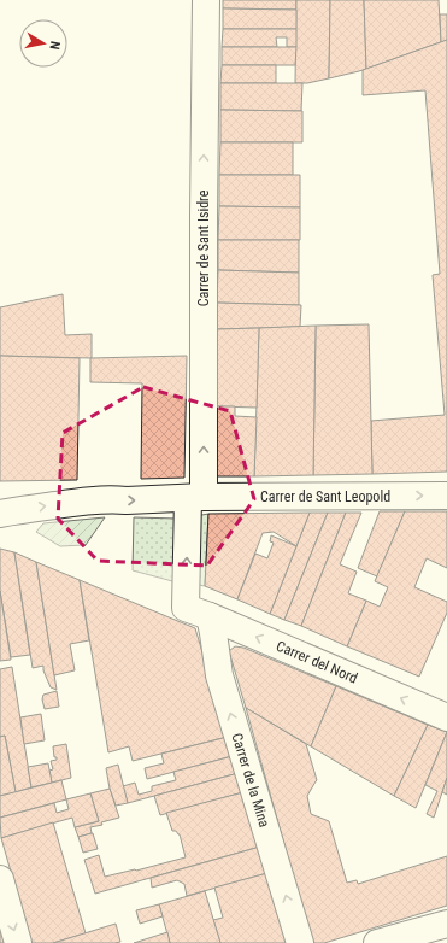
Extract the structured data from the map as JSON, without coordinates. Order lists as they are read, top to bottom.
{
  "streets": {
    "street": [
      "Carrer de Sant Isidre",
      "Carrer de Sant Leopold",
      "Carrer del Nord",
      "Carrer de la Mina"
    ]
  },
  "crossings": [
    ["Carrer de Sant Isidre", "Carrer de Sant Leopold"],
    ["Carrer de Sant Isidre", "Carrer del Nord"],
    ["Carrer de Sant Isidre", "Carrer de la Mina"],
    ["Carrer del Nord", "Carrer de la Mina"]
  ],
  "one_way": [
    "Carrer de Sant Isidre",
    "Carrer de Sant Leopold",
    "Carrer del Nord",
    "Carrer de la Mina"
  ],
  "north": "right"
}
